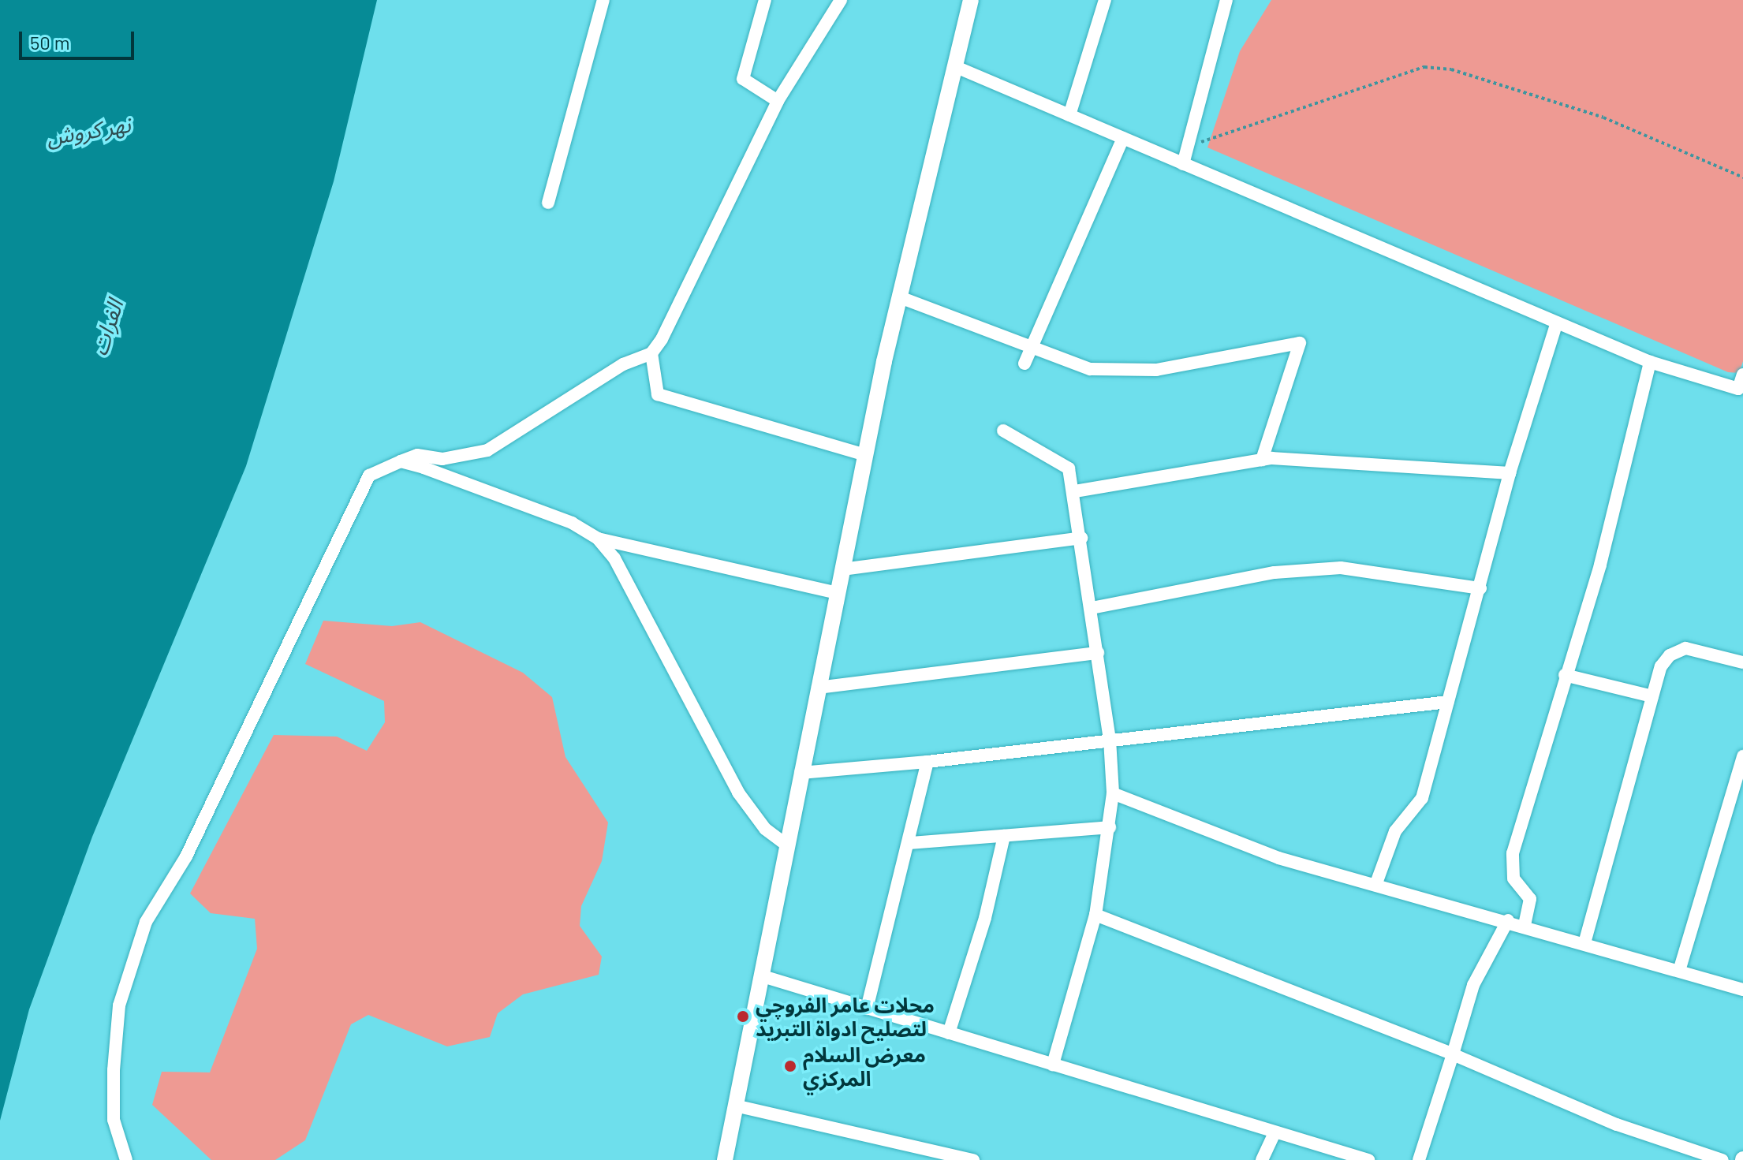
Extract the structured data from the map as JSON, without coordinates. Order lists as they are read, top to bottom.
{
  "water": ["نهر كروش", "الفرات"],
  "places": ["محلات عامر الفروچي لتصليح ادواة التبريد", "معرض السلام المركزي"],
  "scale_bar": "50 m"
}
